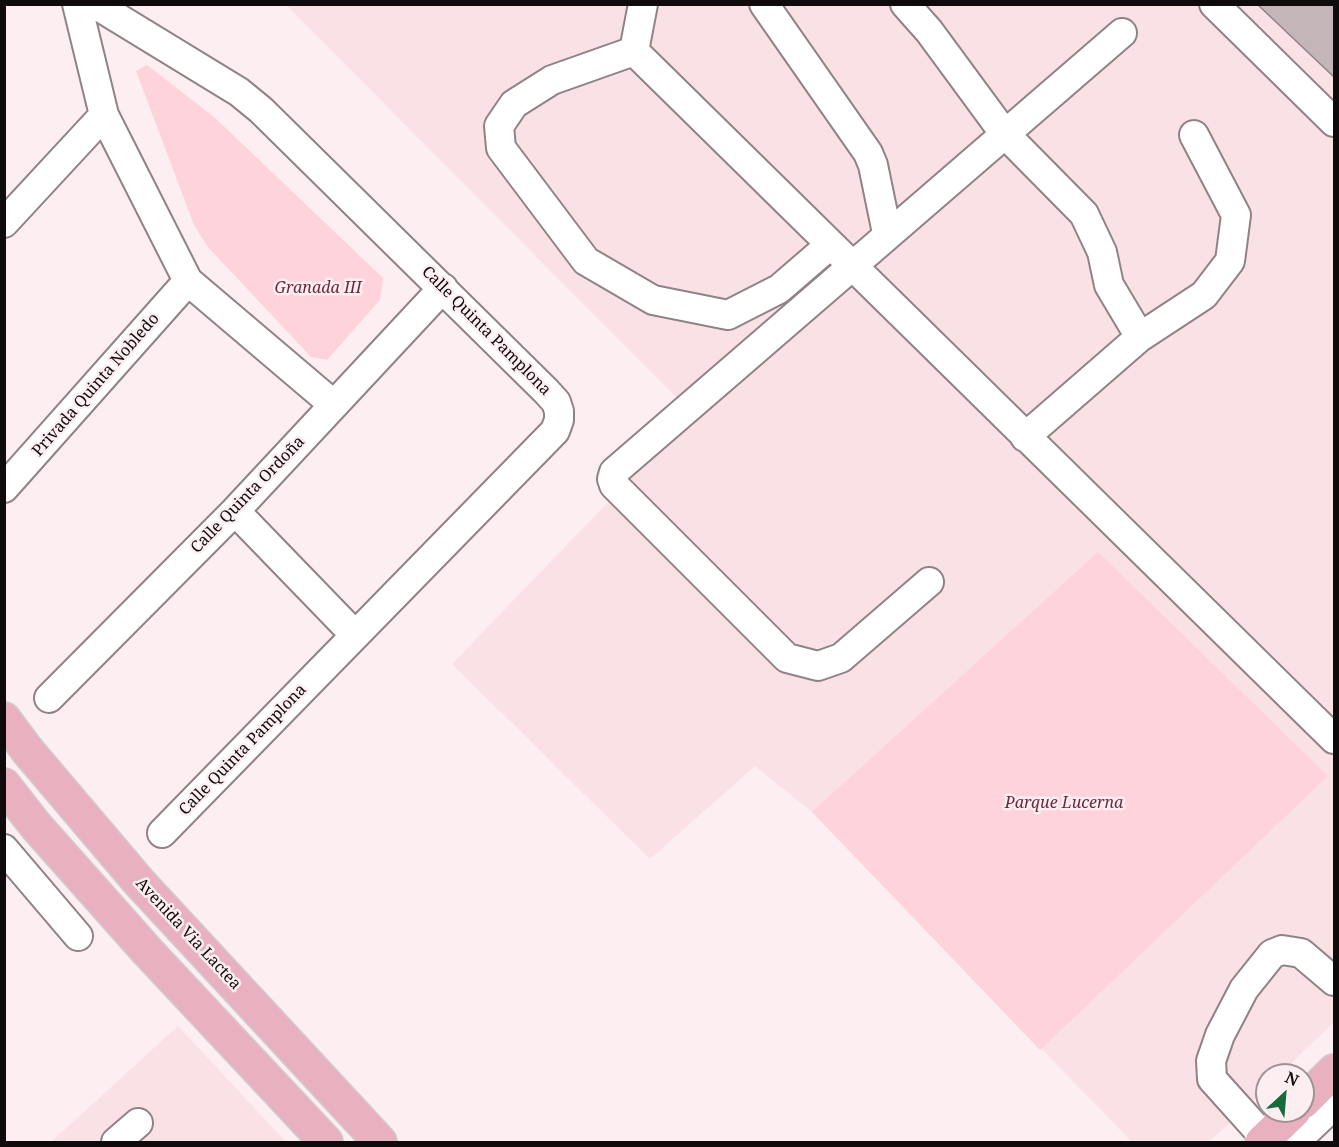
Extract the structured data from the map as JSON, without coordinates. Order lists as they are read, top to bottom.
{
  "streets": {
    "main road": ["Avenida Via Lactea"],
    "street": ["Calle Quinta Pamplona", "Privada Quinta Nobledo", "Calle Quinta Ordoña"]
  },
  "crossings": [
    ["Calle Quinta Pamplona", "Calle Quinta Ordoña"]
  ],
  "parks": ["Granada III", "Parque Lucerna"],
  "north": "top right"
}
